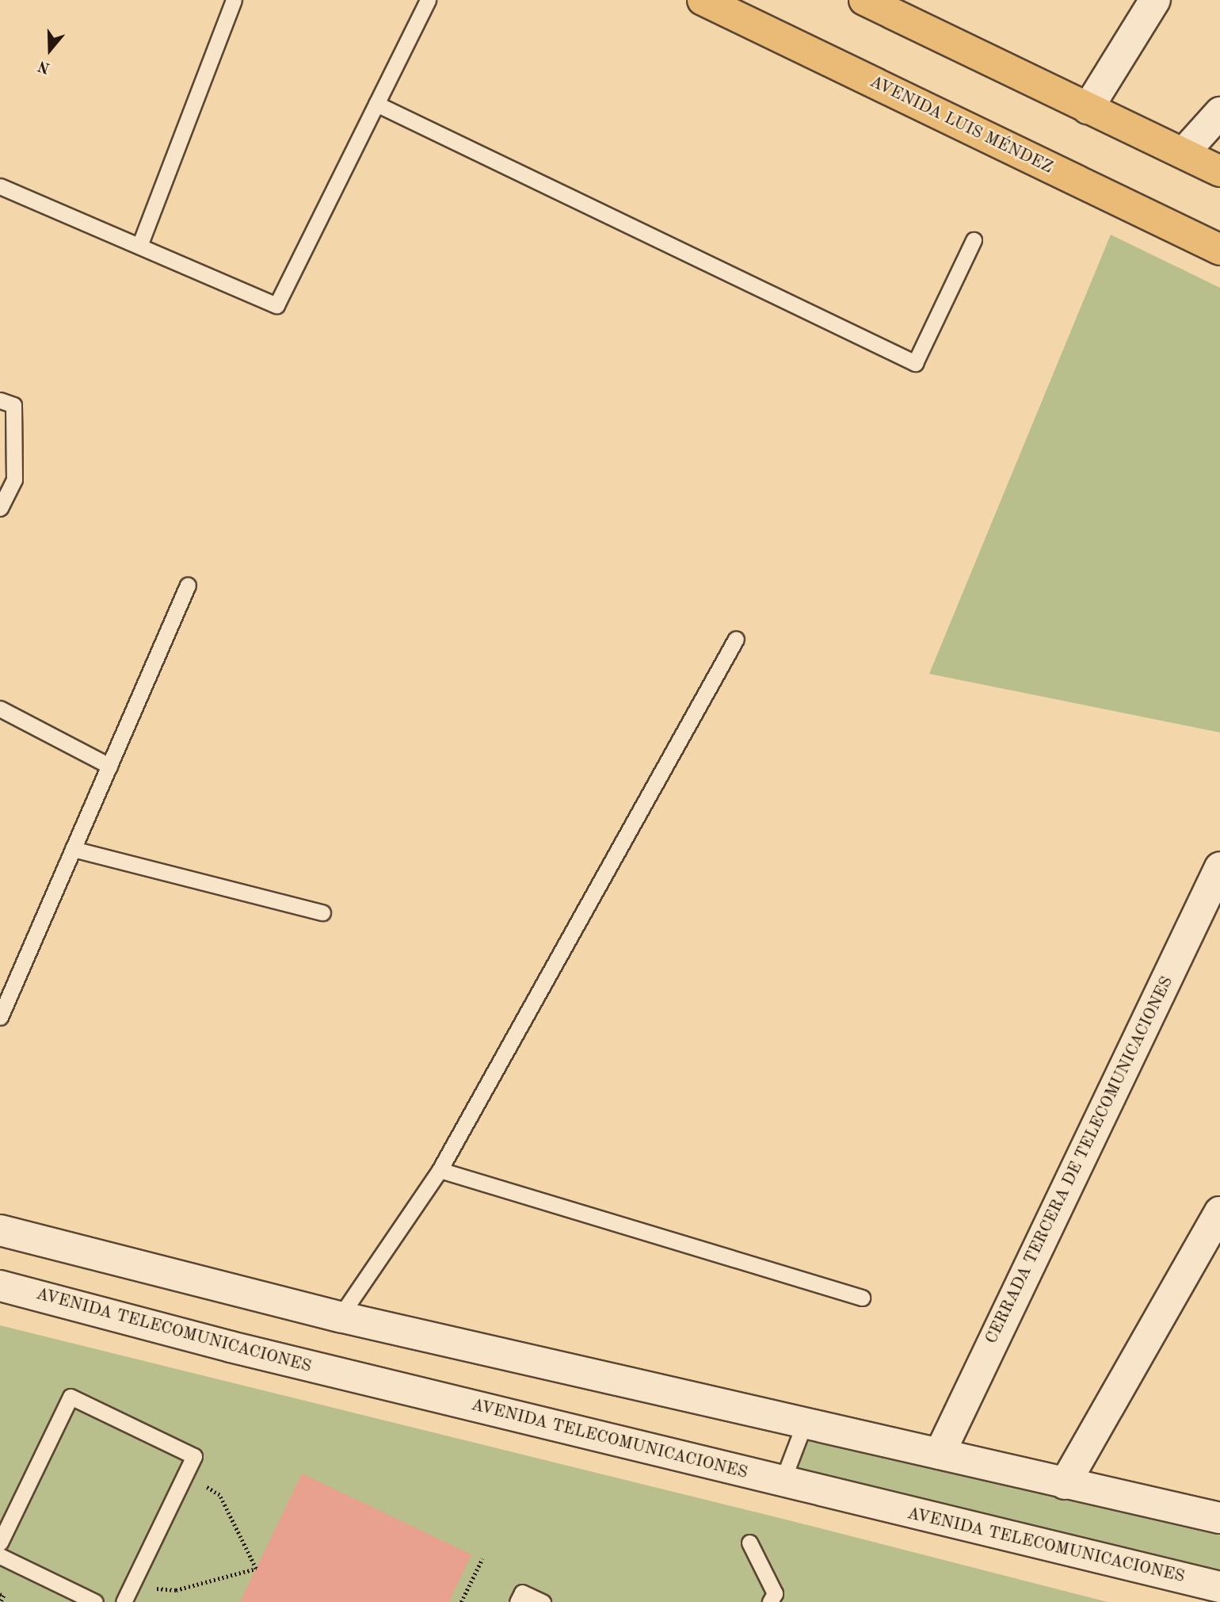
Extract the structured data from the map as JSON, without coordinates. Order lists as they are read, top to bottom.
{
  "streets": {
    "main road": ["AVENIDA LUIS MÉNDEZ"],
    "street": ["CERRADA TERCERA DE TELECOMUNICACIONES", "AVENIDA TELECOMUNICACIONES"]
  },
  "north": "bottom"
}
